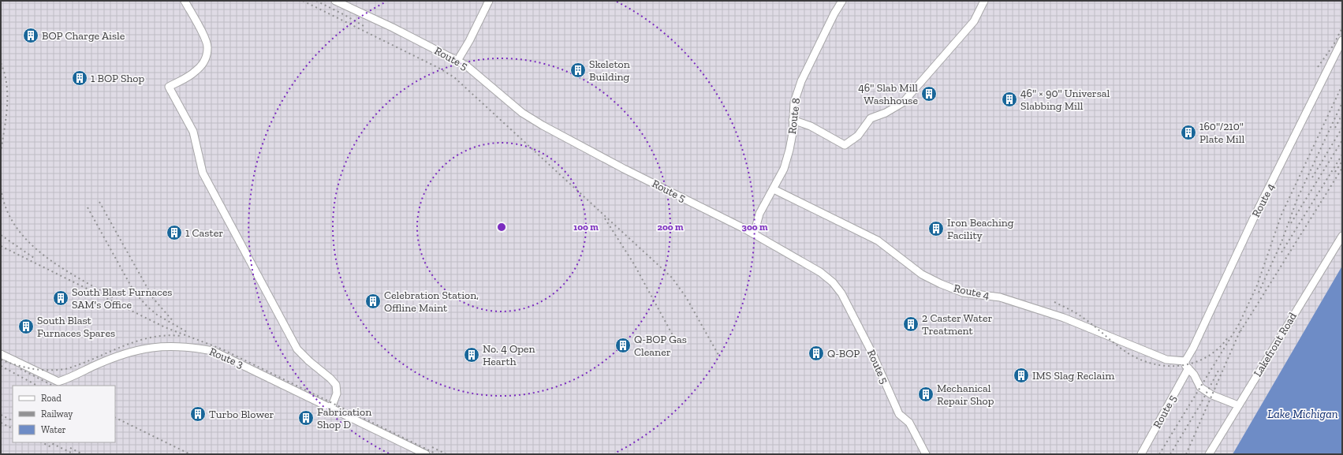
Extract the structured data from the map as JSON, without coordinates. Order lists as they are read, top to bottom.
{
  "streets": {
    "street": [
      "Route 5",
      "Route 8",
      "Route 4",
      "Lakefront Road",
      "Route 3"
    ]
  },
  "crossings": [
    ["Route 5", "Route 8"],
    ["Route 8", "Route 4"]
  ],
  "water": ["Lake Michigan"],
  "places": {
    "building": [
      "BOP Charge Aisle",
      "Skeleton Building",
      "1 BOP Shop",
      "46\" Slab Mill Washhouse",
      "46\" × 90\" Universal Slabbing Mill",
      "160\"/210\" Plate Mill",
      "Iron Beaching Facility",
      "1 Caster",
      "South Blast Furnaces SAM's Office",
      "Celebration Station, Offline Maint",
      "2 Caster Water Treatment",
      "South Blast Furnaces Spares",
      "Q-BOP Gas Cleaner",
      "Q-BOP",
      "No. 4 Open Hearth",
      "IMS Slag Reclaim",
      "Mechanical Repair Shop",
      "Turbo Blower",
      "Fabrication Shop D"
    ]
  },
  "legend": ["Road", "Railway", "Water"],
  "rings": ["100 m", "200 m", "300 m"]
}
